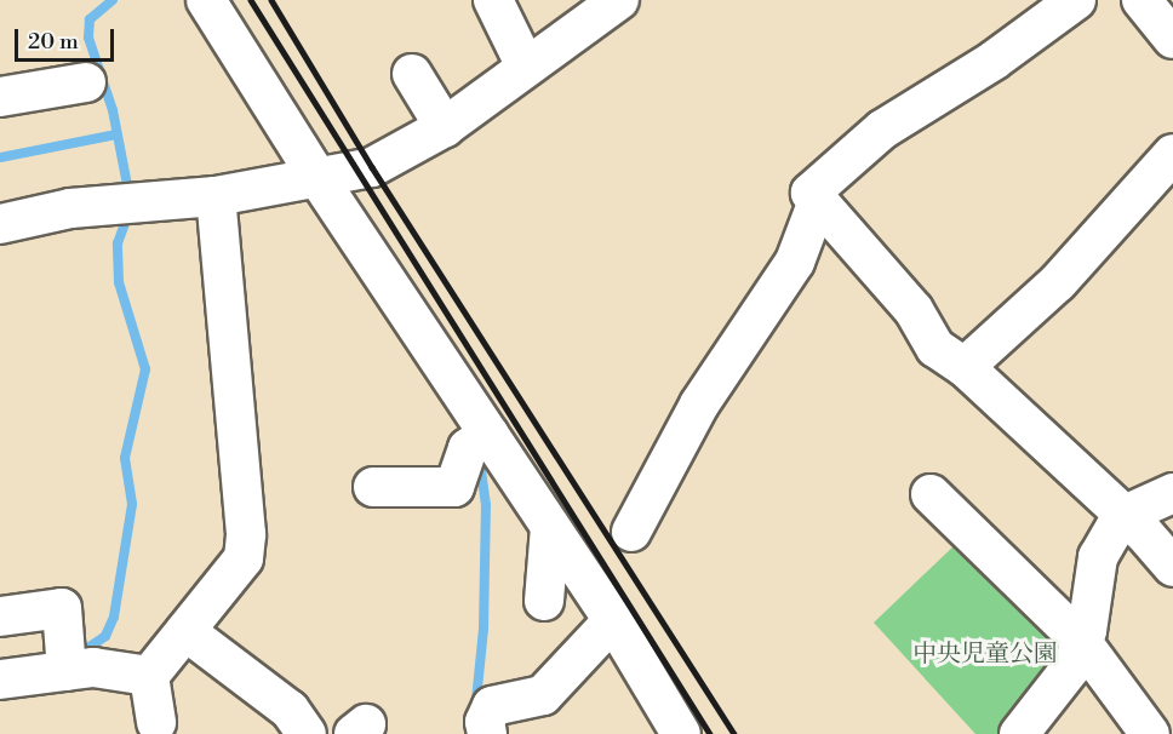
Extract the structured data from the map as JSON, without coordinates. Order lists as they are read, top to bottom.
{
  "parks": ["中央児童公園"],
  "scale_bar": "20 m"
}
